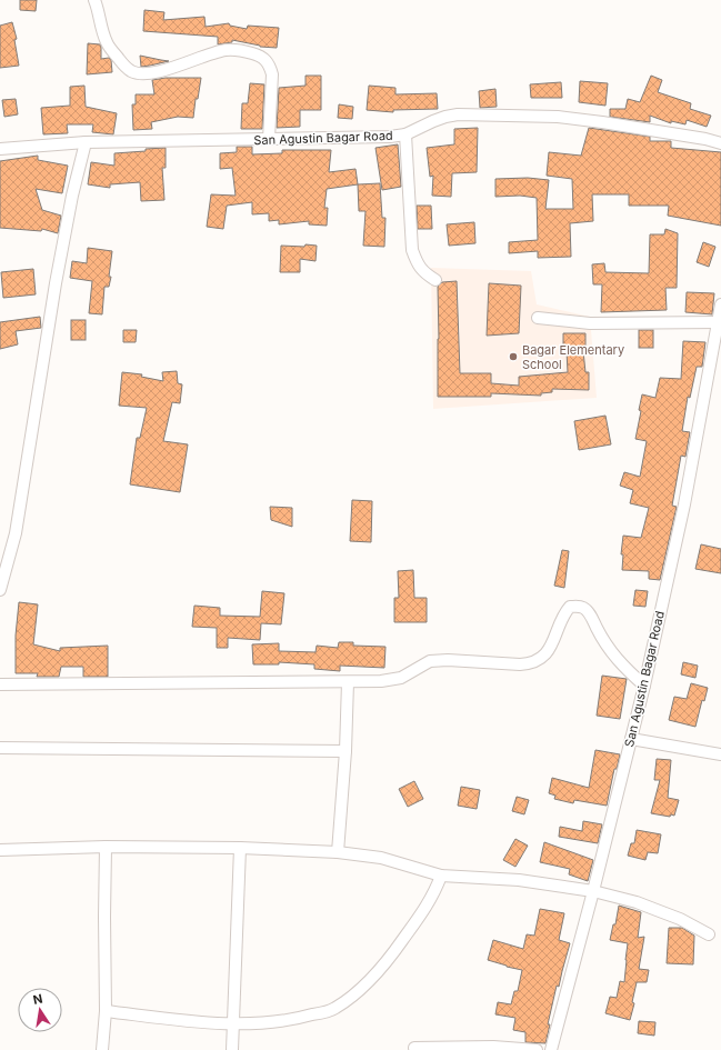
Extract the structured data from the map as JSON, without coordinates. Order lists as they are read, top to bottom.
{
  "streets": {
    "street": ["San Agustin Bagar Road"]
  },
  "places": ["Bagar Elementary School"],
  "north": "top"
}
